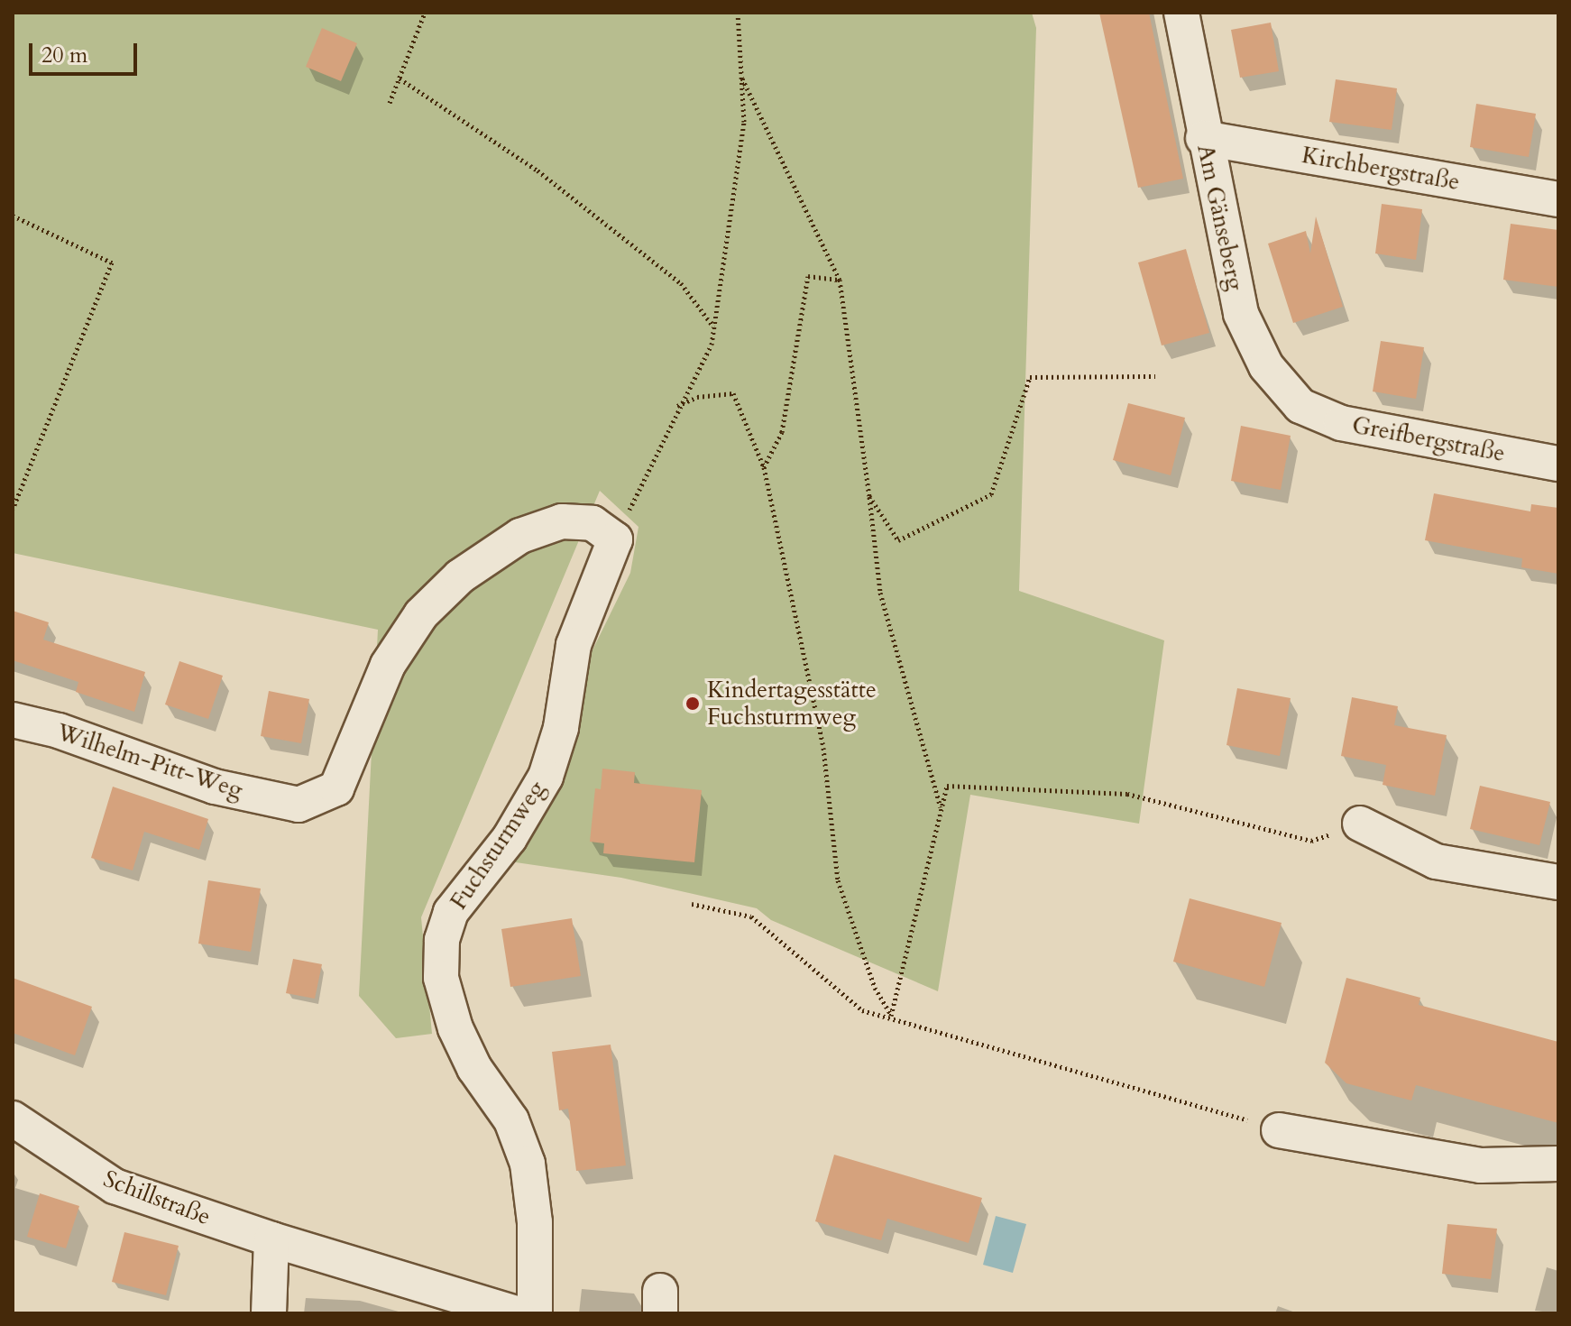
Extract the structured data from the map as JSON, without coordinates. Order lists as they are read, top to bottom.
{
  "streets": {
    "street": [
      "Kirchbergstraße",
      "Am Gänseberg",
      "Greifbergstraße",
      "Wilhelm-Pitt-Weg",
      "Fuchsturmweg",
      "Schillstraße"
    ]
  },
  "crossings": [
    ["Kirchbergstraße", "Am Gänseberg"],
    ["Am Gänseberg", "Greifbergstraße"],
    ["Wilhelm-Pitt-Weg", "Fuchsturmweg"]
  ],
  "places": ["Kindertagesstätte Fuchsturmweg"],
  "scale_bar": "20 m"
}
